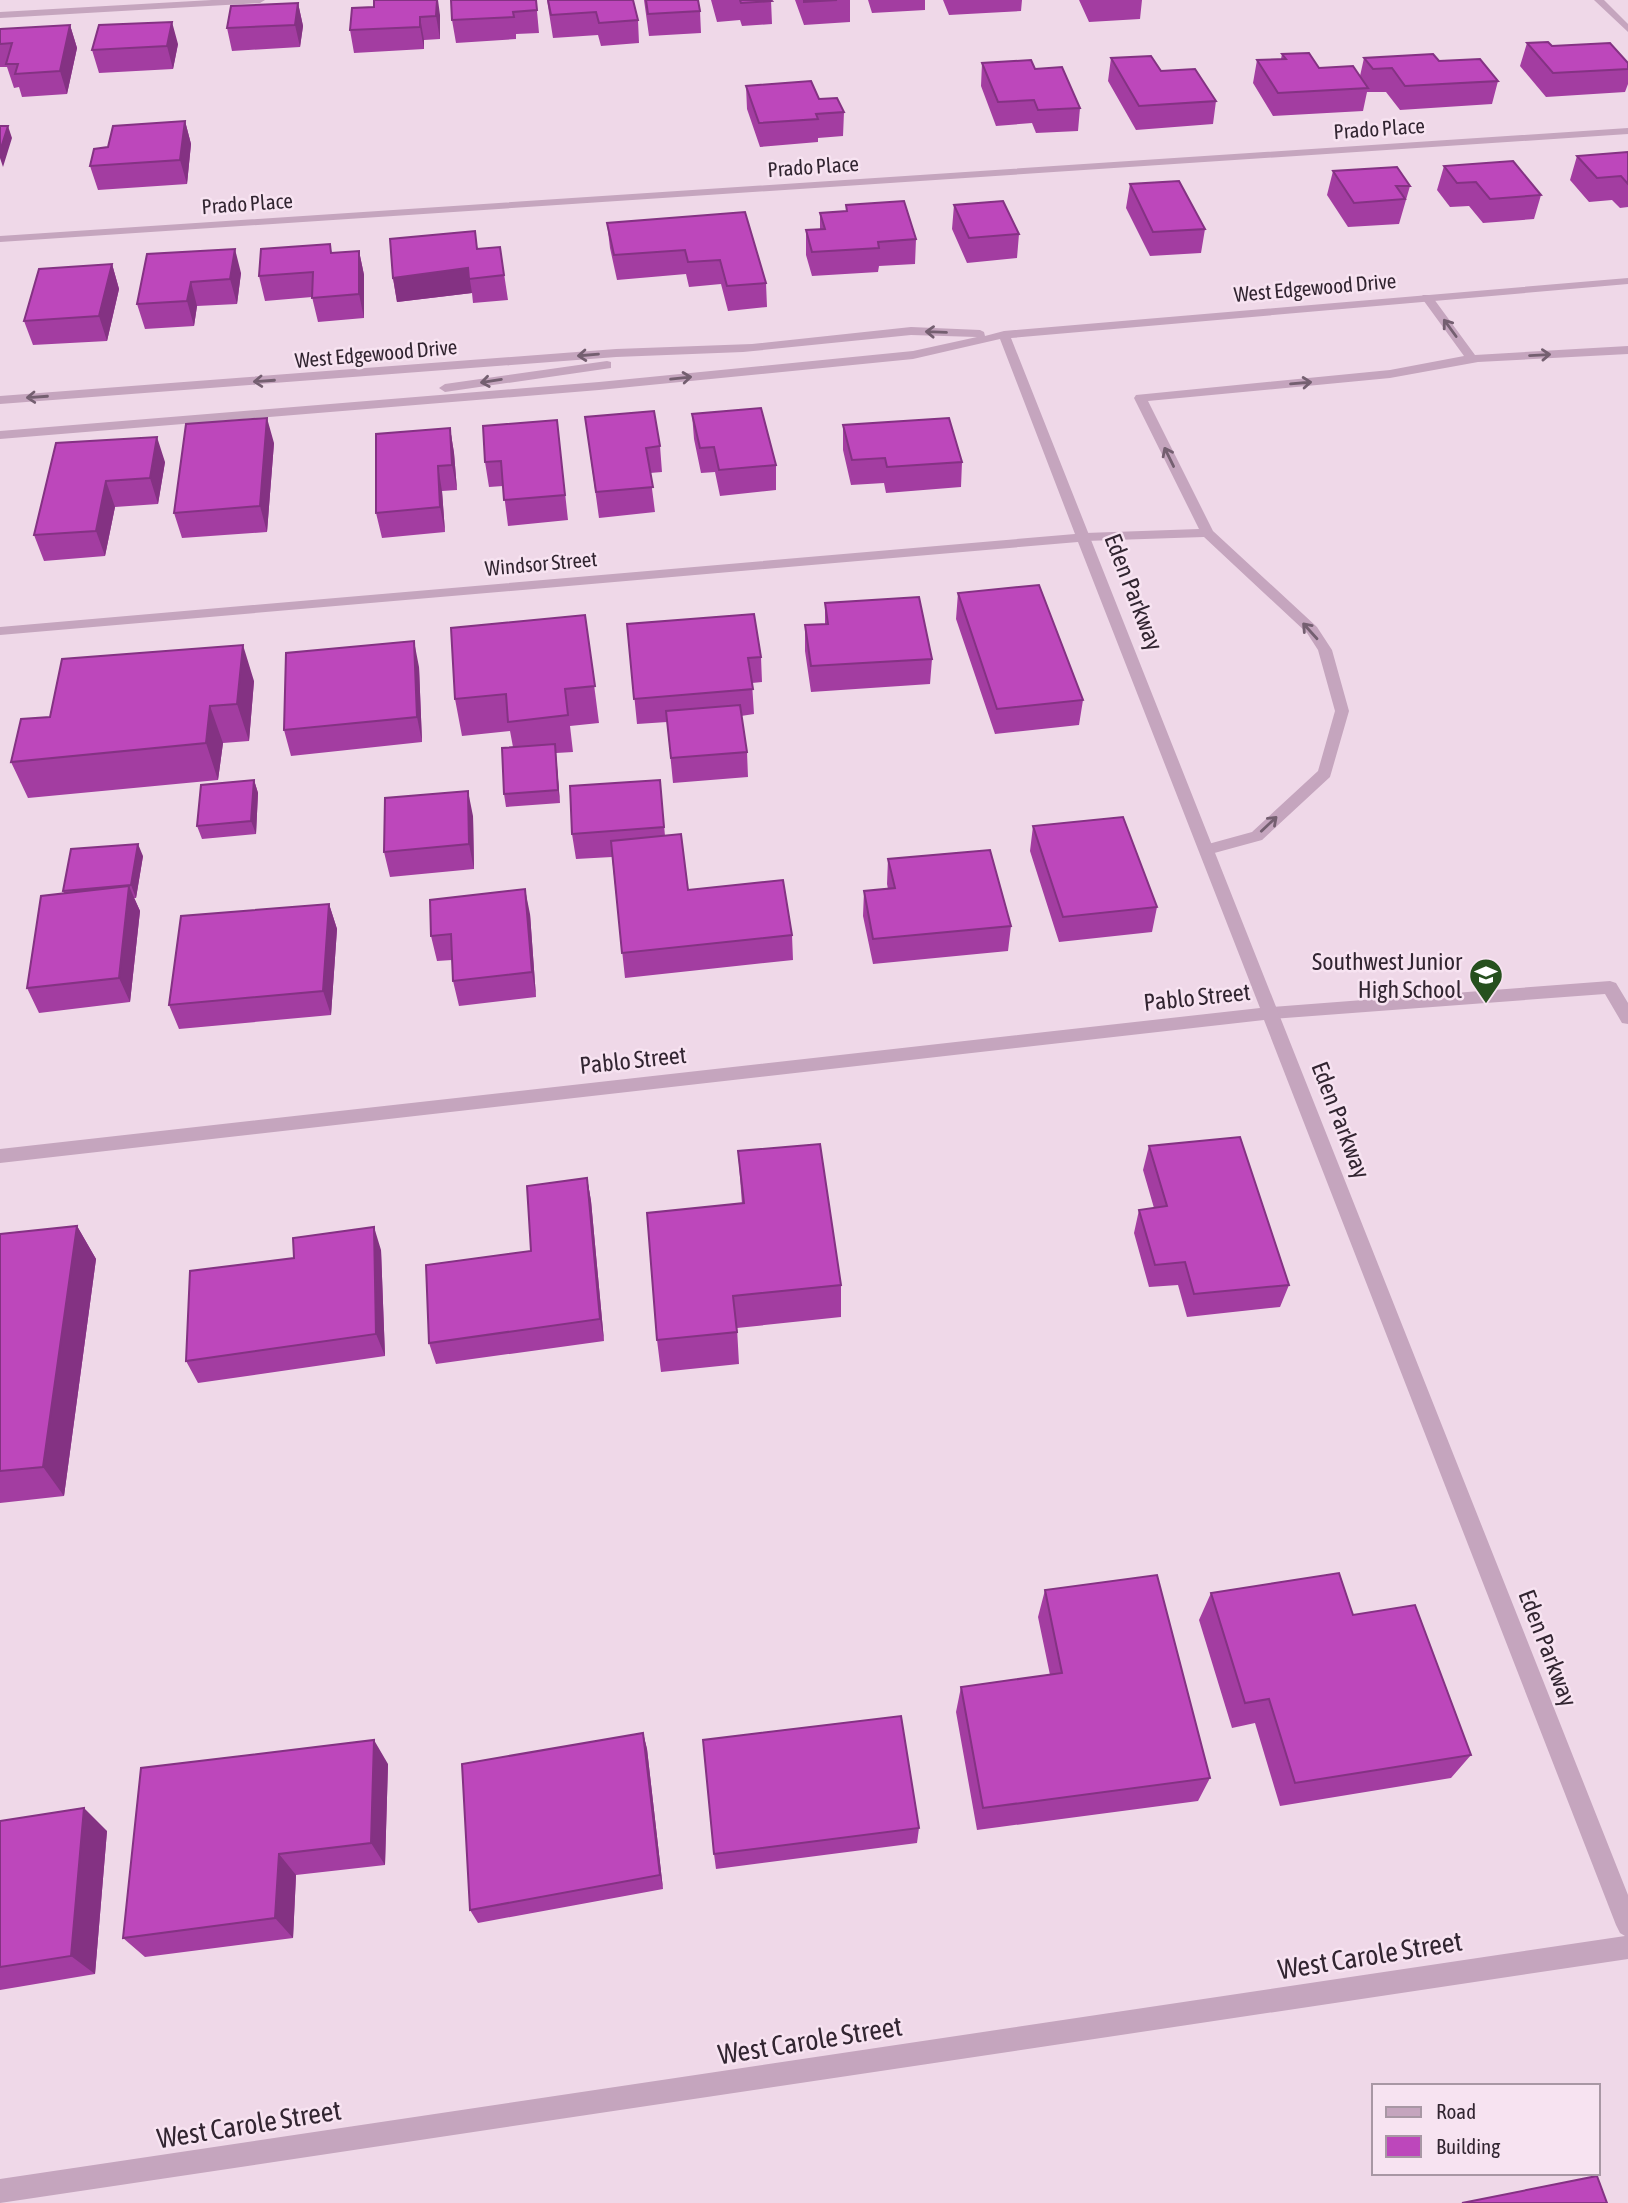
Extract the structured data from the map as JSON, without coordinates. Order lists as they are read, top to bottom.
{
  "streets": {
    "street": [
      "Prado Place",
      "West Edgewood Drive",
      "Windsor Street",
      "Eden Parkway",
      "Pablo Street",
      "West Carole Street"
    ]
  },
  "crossings": [
    ["West Edgewood Drive", "Eden Parkway"],
    ["Windsor Street", "Eden Parkway"],
    ["Eden Parkway", "Pablo Street"]
  ],
  "places": {
    "school or university": ["Southwest Junior High School"]
  },
  "legend": ["Road", "Building"]
}
